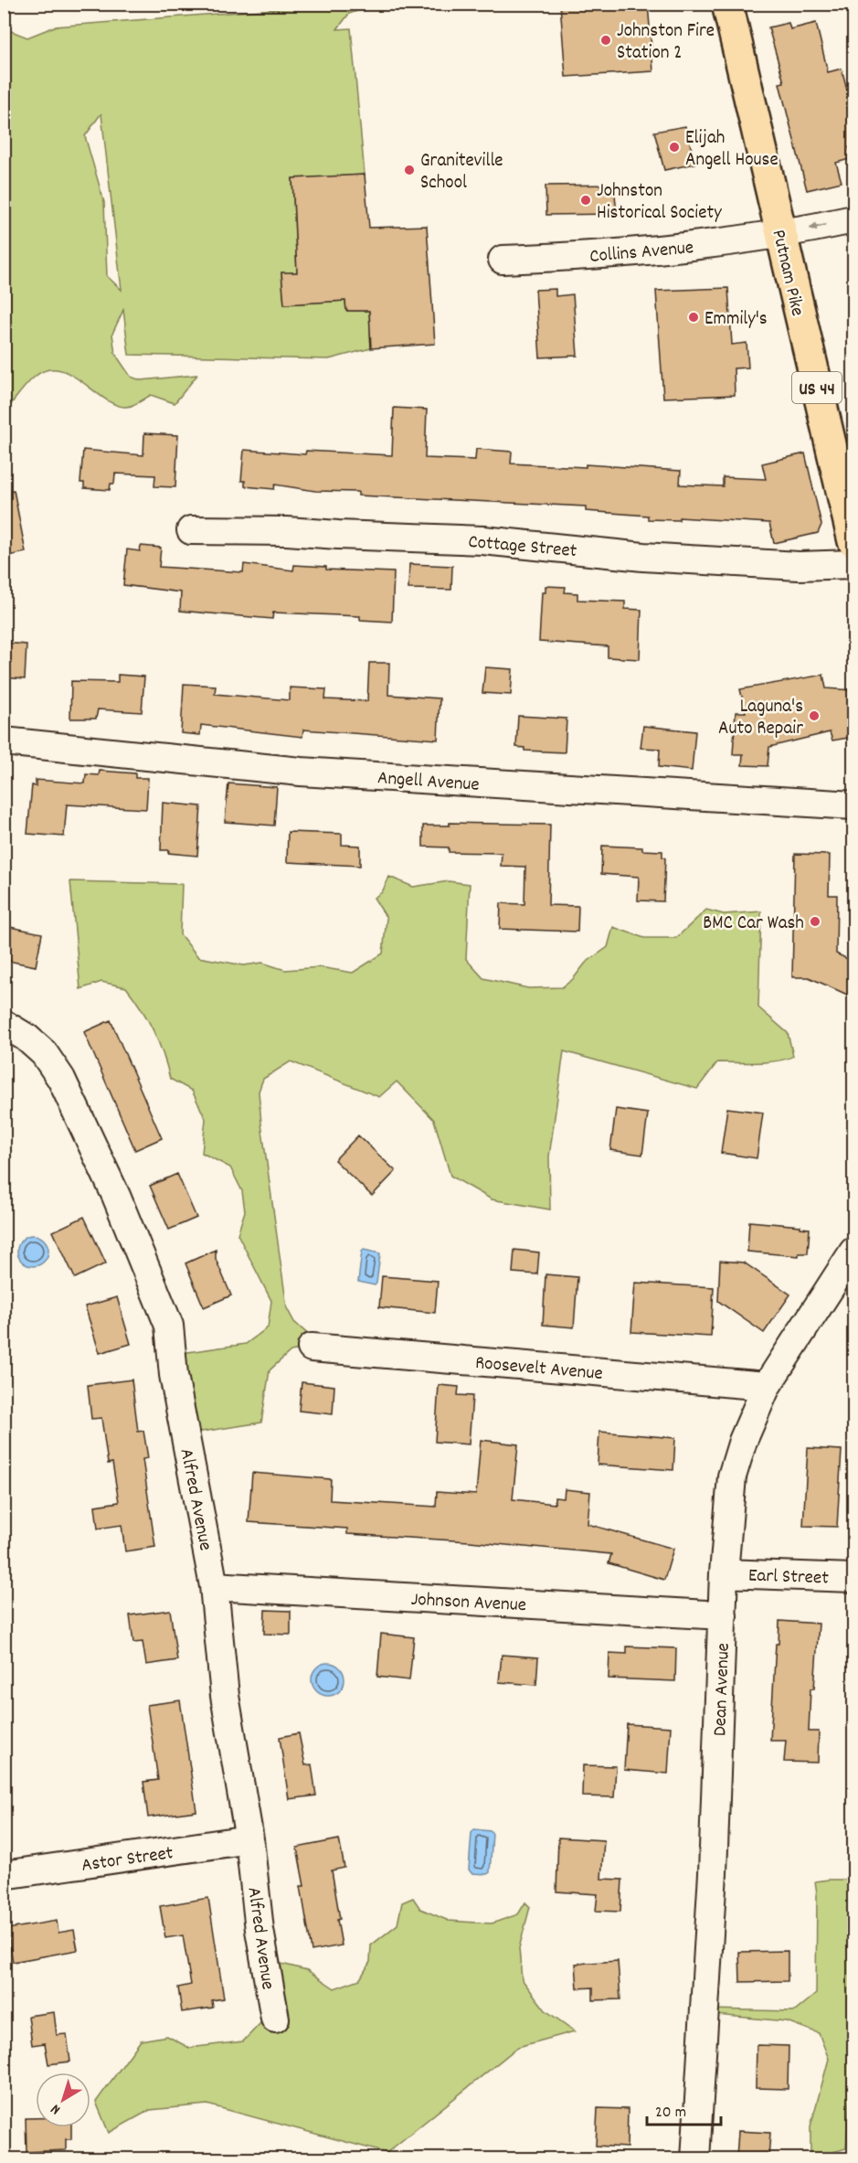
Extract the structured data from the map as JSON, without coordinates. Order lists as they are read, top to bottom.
{
  "streets": {
    "main road": ["Putnam Pike", "US 44"],
    "street": [
      "Collins Avenue",
      "Cottage Street",
      "Angell Avenue",
      "Roosevelt Avenue",
      "Alfred Avenue",
      "Earl Street",
      "Johnson Avenue",
      "Dean Avenue",
      "Astor Street"
    ]
  },
  "crossings": [
    ["Collins Avenue", "Putnam Pike"],
    ["Roosevelt Avenue", "Dean Avenue"],
    ["Alfred Avenue", "Johnson Avenue"],
    ["Alfred Avenue", "Astor Street"],
    ["Earl Street", "Dean Avenue"],
    ["Johnson Avenue", "Dean Avenue"]
  ],
  "places": [
    "Johnston Fire Station 2",
    "Elijah Angell House",
    "Graniteville School",
    "Johnston Historical Society",
    "Emmily's",
    "Laguna's Auto Repair",
    "BMC Car Wash"
  ],
  "scale_bar": "20 m",
  "north": "bottom left"
}
